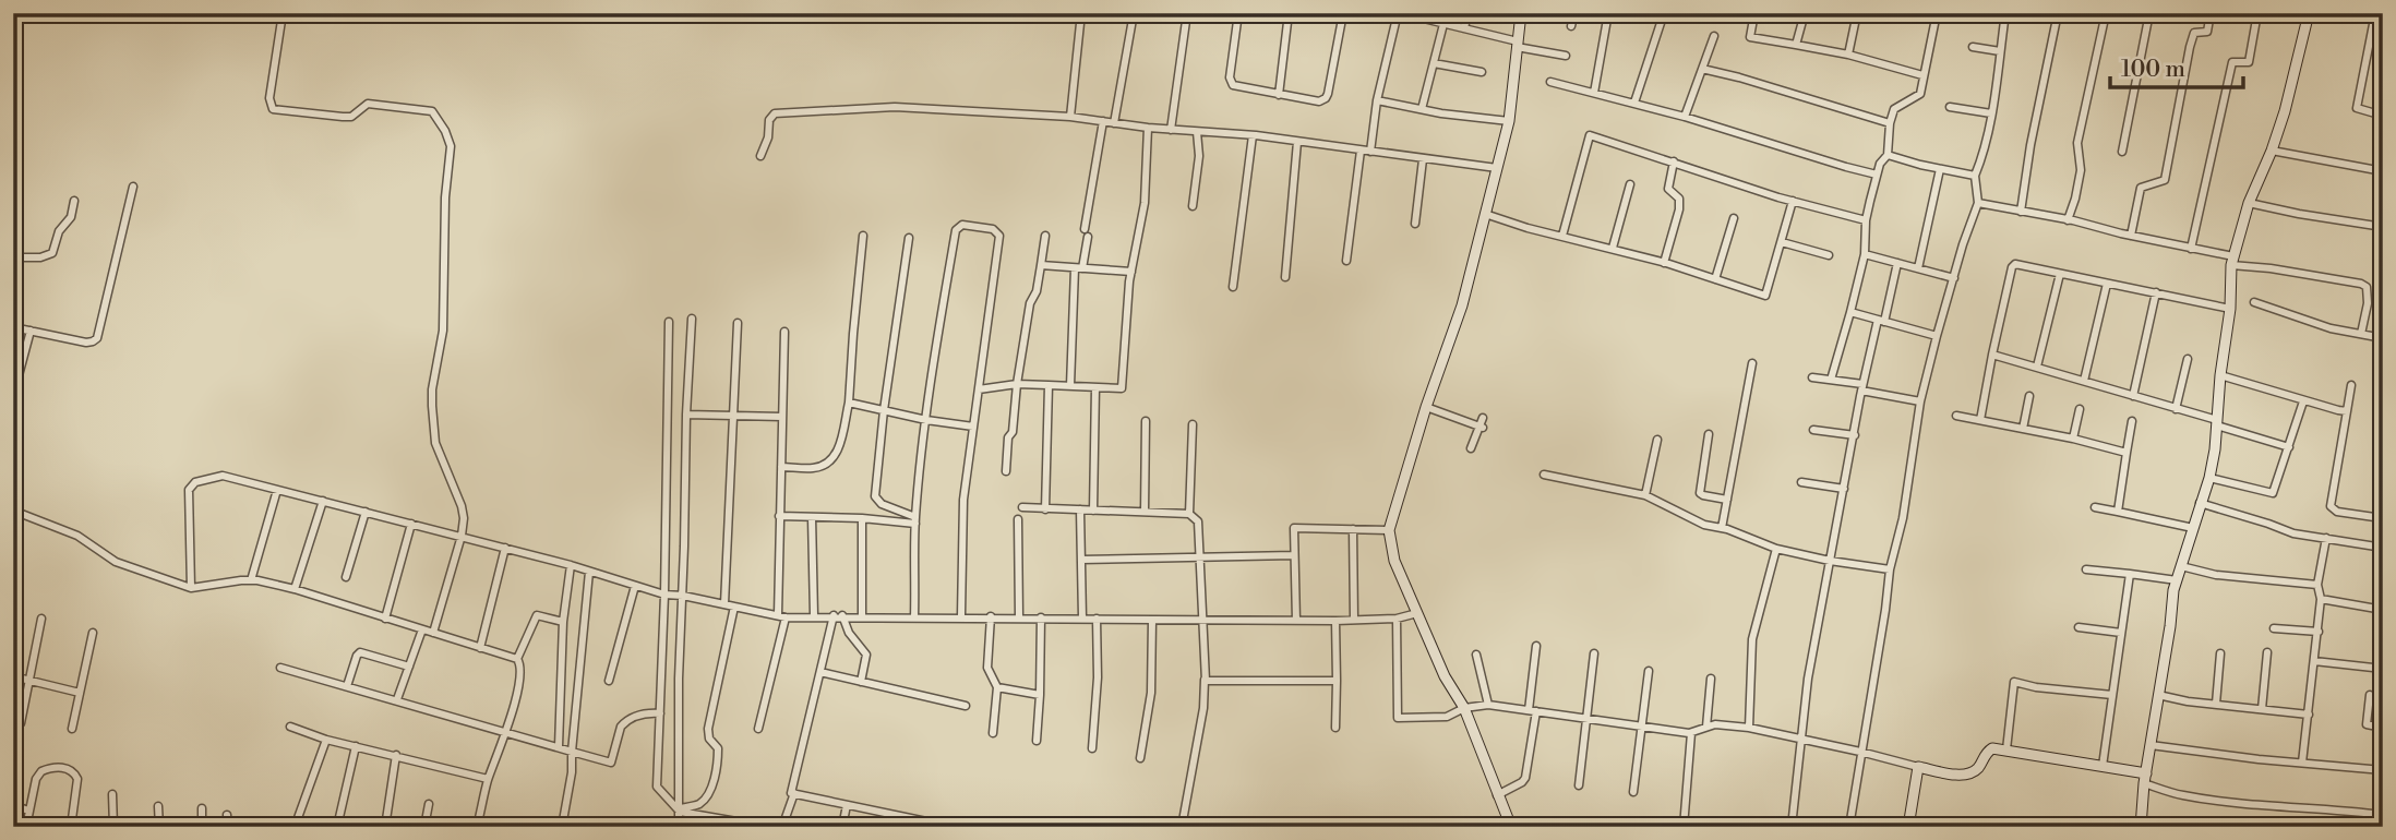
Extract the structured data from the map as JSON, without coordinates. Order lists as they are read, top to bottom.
{
  "scale_bar": "100 m"
}
